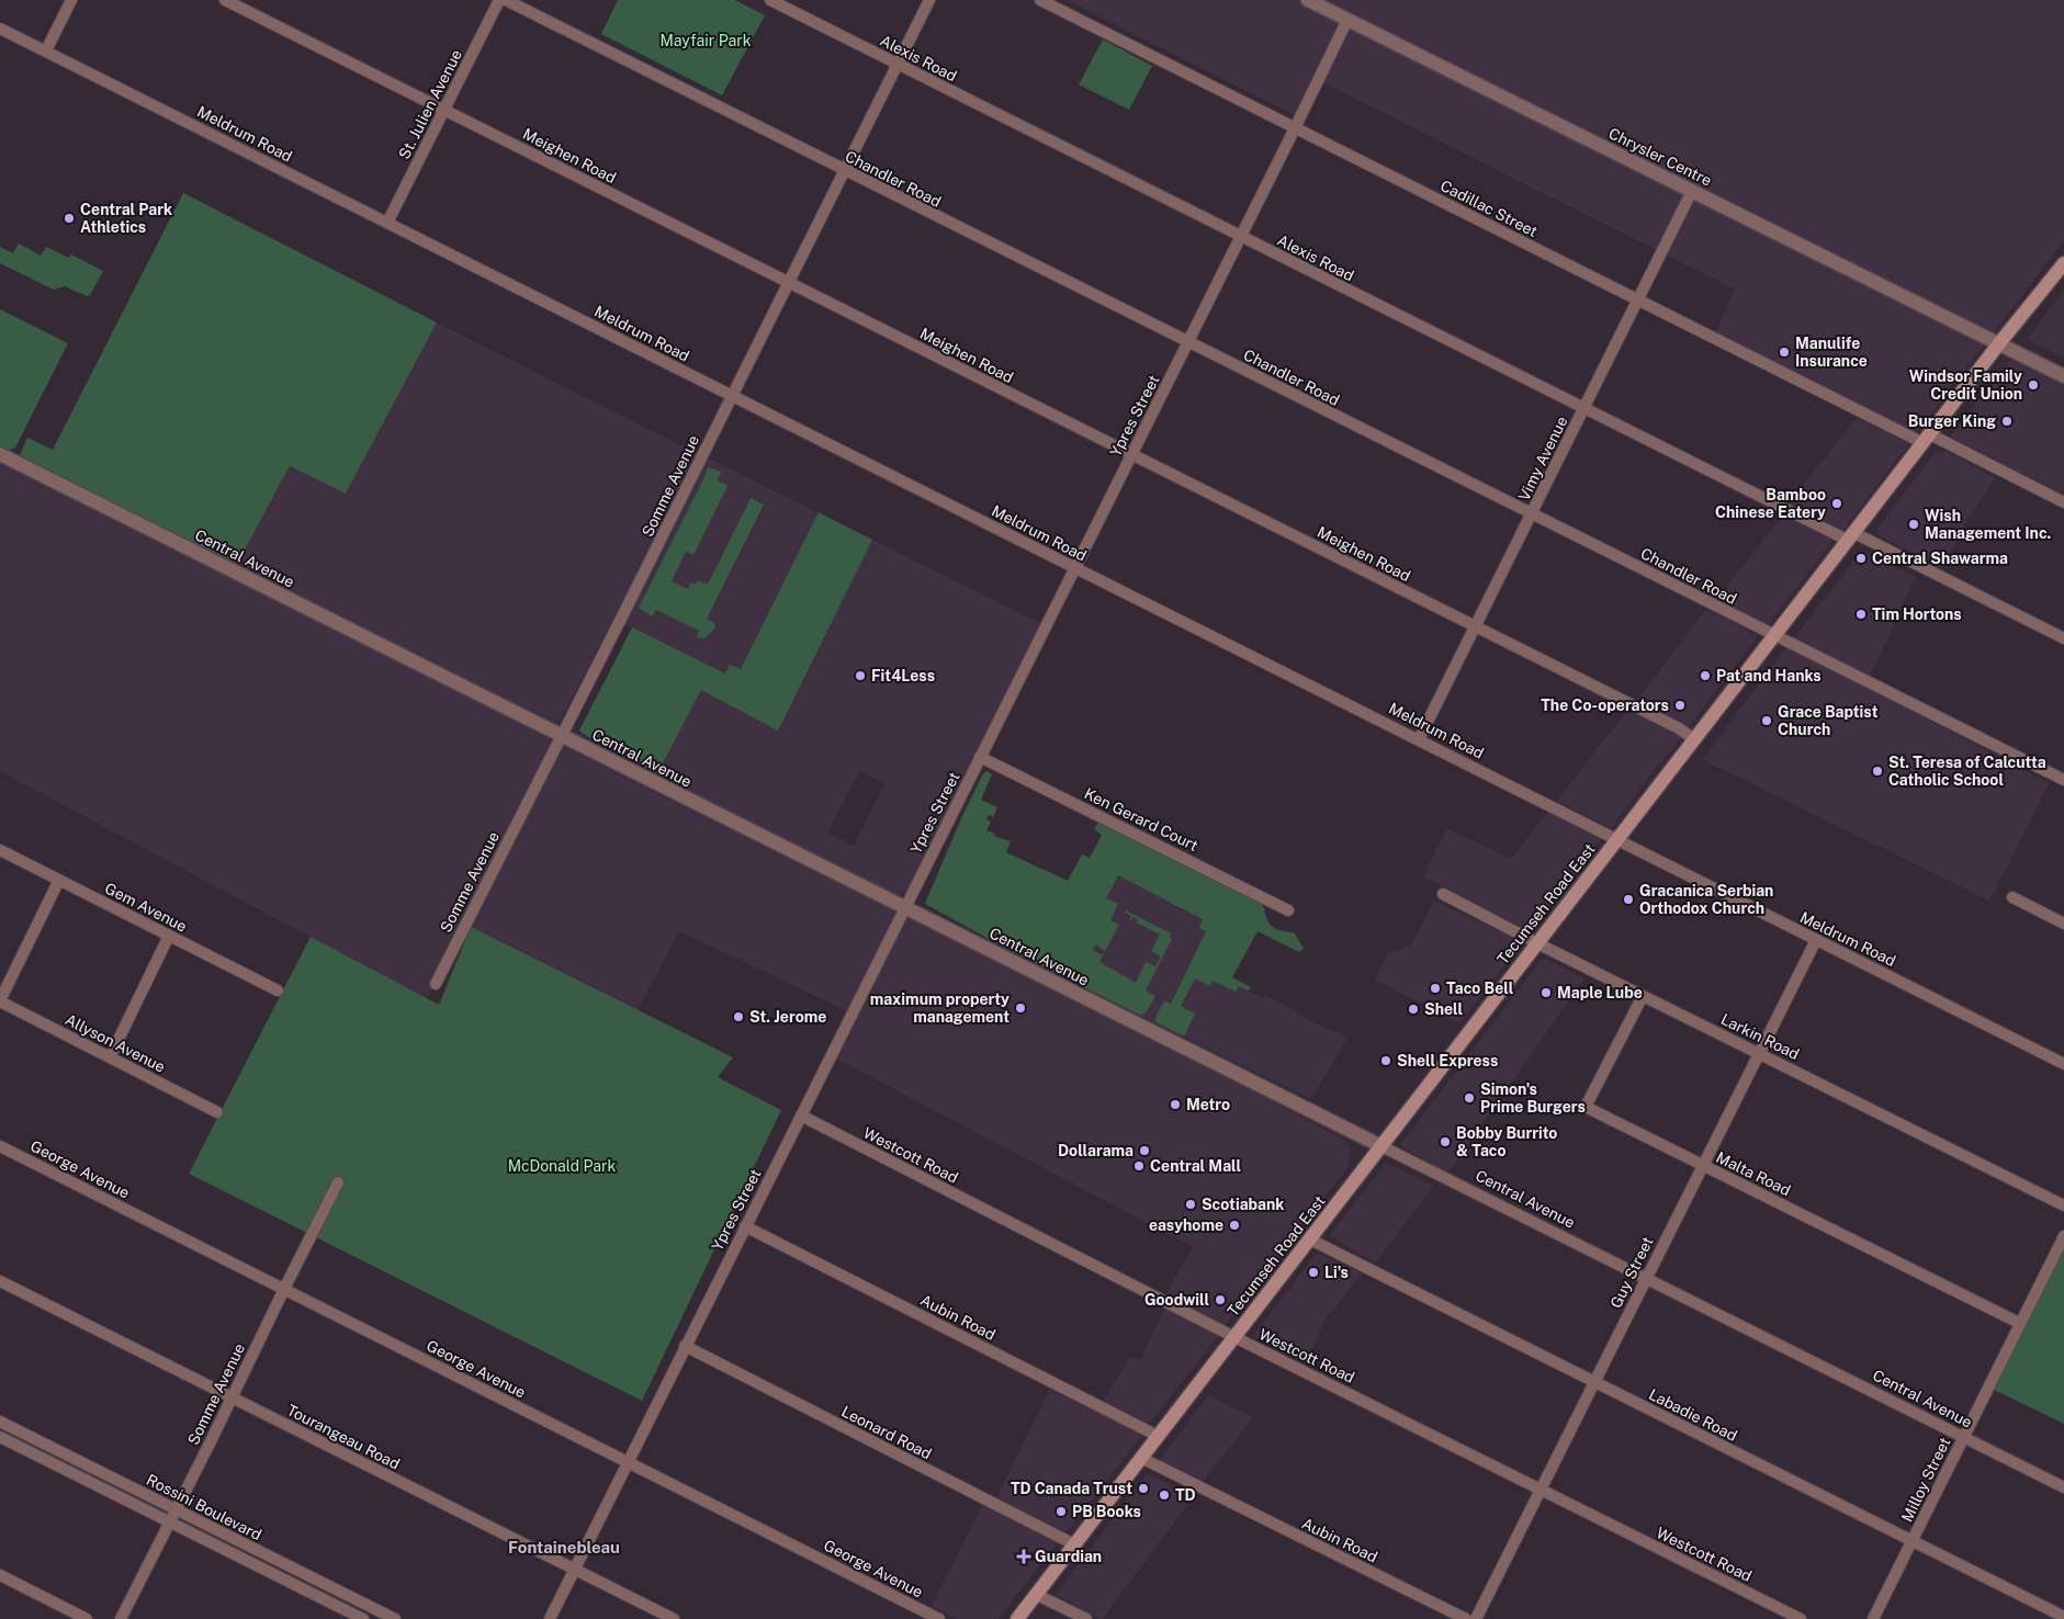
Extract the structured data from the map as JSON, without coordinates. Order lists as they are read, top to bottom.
{
  "streets": {
    "main road": ["Tecumseh Road East"],
    "street": [
      "Alexis Road",
      "St. Julien Avenue",
      "Meldrum Road",
      "Meighen Road",
      "Chrysler Centre",
      "Chandler Road",
      "Cadillac Street",
      "Ypres Street",
      "Vimy Avenue",
      "Somme Avenue",
      "Central Avenue",
      "Ken Gerard Court",
      "Gem Avenue",
      "Larkin Road",
      "Allyson Avenue",
      "Westcott Road",
      "George Avenue",
      "Malta Road",
      "Guy Street",
      "Aubin Road",
      "Labadie Road",
      "Leonard Road",
      "Tourangeau Road",
      "Milloy Street",
      "Rossini Boulevard"
    ]
  },
  "crossings": [
    ["Alexis Road", "Ypres Street"],
    ["Alexis Road", "Vimy Avenue"],
    ["Alexis Road", "Somme Avenue"],
    ["Alexis Road", "Tecumseh Road East"],
    ["St. Julien Avenue", "Meldrum Road"],
    ["St. Julien Avenue", "Meighen Road"],
    ["Meldrum Road", "Ypres Street"],
    ["Meldrum Road", "Vimy Avenue"],
    ["Meldrum Road", "Somme Avenue"],
    ["Meldrum Road", "Tecumseh Road East"],
    ["Meldrum Road", "Guy Street"],
    ["Meighen Road", "Ypres Street"],
    ["Meighen Road", "Vimy Avenue"],
    ["Meighen Road", "Somme Avenue"],
    ["Meighen Road", "Tecumseh Road East"],
    ["Chrysler Centre", "Ypres Street"],
    ["Chrysler Centre", "Vimy Avenue"],
    ["Chrysler Centre", "Tecumseh Road East"],
    ["Chandler Road", "Ypres Street"],
    ["Chandler Road", "Vimy Avenue"],
    ["Chandler Road", "Somme Avenue"],
    ["Chandler Road", "Tecumseh Road East"],
    ["Cadillac Street", "Ypres Street"],
    ["Cadillac Street", "Vimy Avenue"],
    ["Cadillac Street", "Tecumseh Road East"],
    ["Ypres Street", "Central Avenue"],
    ["Ypres Street", "Ken Gerard Court"],
    ["Ypres Street", "Westcott Road"],
    ["Ypres Street", "George Avenue"],
    ["Ypres Street", "Aubin Road"],
    ["Ypres Street", "Leonard Road"],
    ["Ypres Street", "Tourangeau Road"],
    ["Somme Avenue", "Central Avenue"],
    ["Somme Avenue", "George Avenue"],
    ["Somme Avenue", "Tourangeau Road"],
    ["Somme Avenue", "Rossini Boulevard"],
    ["Central Avenue", "Tecumseh Road East"],
    ["Central Avenue", "Guy Street"],
    ["Central Avenue", "Milloy Street"],
    ["Tecumseh Road East", "Larkin Road"],
    ["Tecumseh Road East", "Westcott Road"],
    ["Tecumseh Road East", "Aubin Road"],
    ["Tecumseh Road East", "Labadie Road"],
    ["Tecumseh Road East", "Leonard Road"],
    ["Larkin Road", "Malta Road"],
    ["Larkin Road", "Guy Street"],
    ["Westcott Road", "Guy Street"],
    ["Malta Road", "Guy Street"],
    ["Malta Road", "Milloy Street"],
    ["Guy Street", "Labadie Road"],
    ["Labadie Road", "Milloy Street"]
  ],
  "districts": ["Fontainebleau"],
  "parks": ["Mayfair Park", "McDonald Park"],
  "places": {
    "other": [
      "Central Park Athletics",
      "Manulife Insurance",
      "Windsor Family Credit Union",
      "Burger King",
      "Bamboo Chinese Eatery",
      "Wish Management Inc.",
      "Central Shawarma",
      "Tim Hortons",
      "Fit4Less",
      "Pat and Hanks",
      "The Co-operators",
      "Grace Baptist Church",
      "St. Teresa of Calcutta Catholic School",
      "Gracanica Serbian Orthodox Church",
      "Taco Bell",
      "Maple Lube",
      "maximum property management",
      "Shell",
      "St. Jerome",
      "Shell Express",
      "Simon's Prime Burgers",
      "Metro",
      "Bobby Burrito & Taco",
      "Dollarama",
      "Central Mall",
      "Scotiabank",
      "easyhome",
      "Li's",
      "Goodwill",
      "TD Canada Trust",
      "TD",
      "PB Books"
    ],
    "health": ["Guardian"]
  }
}
